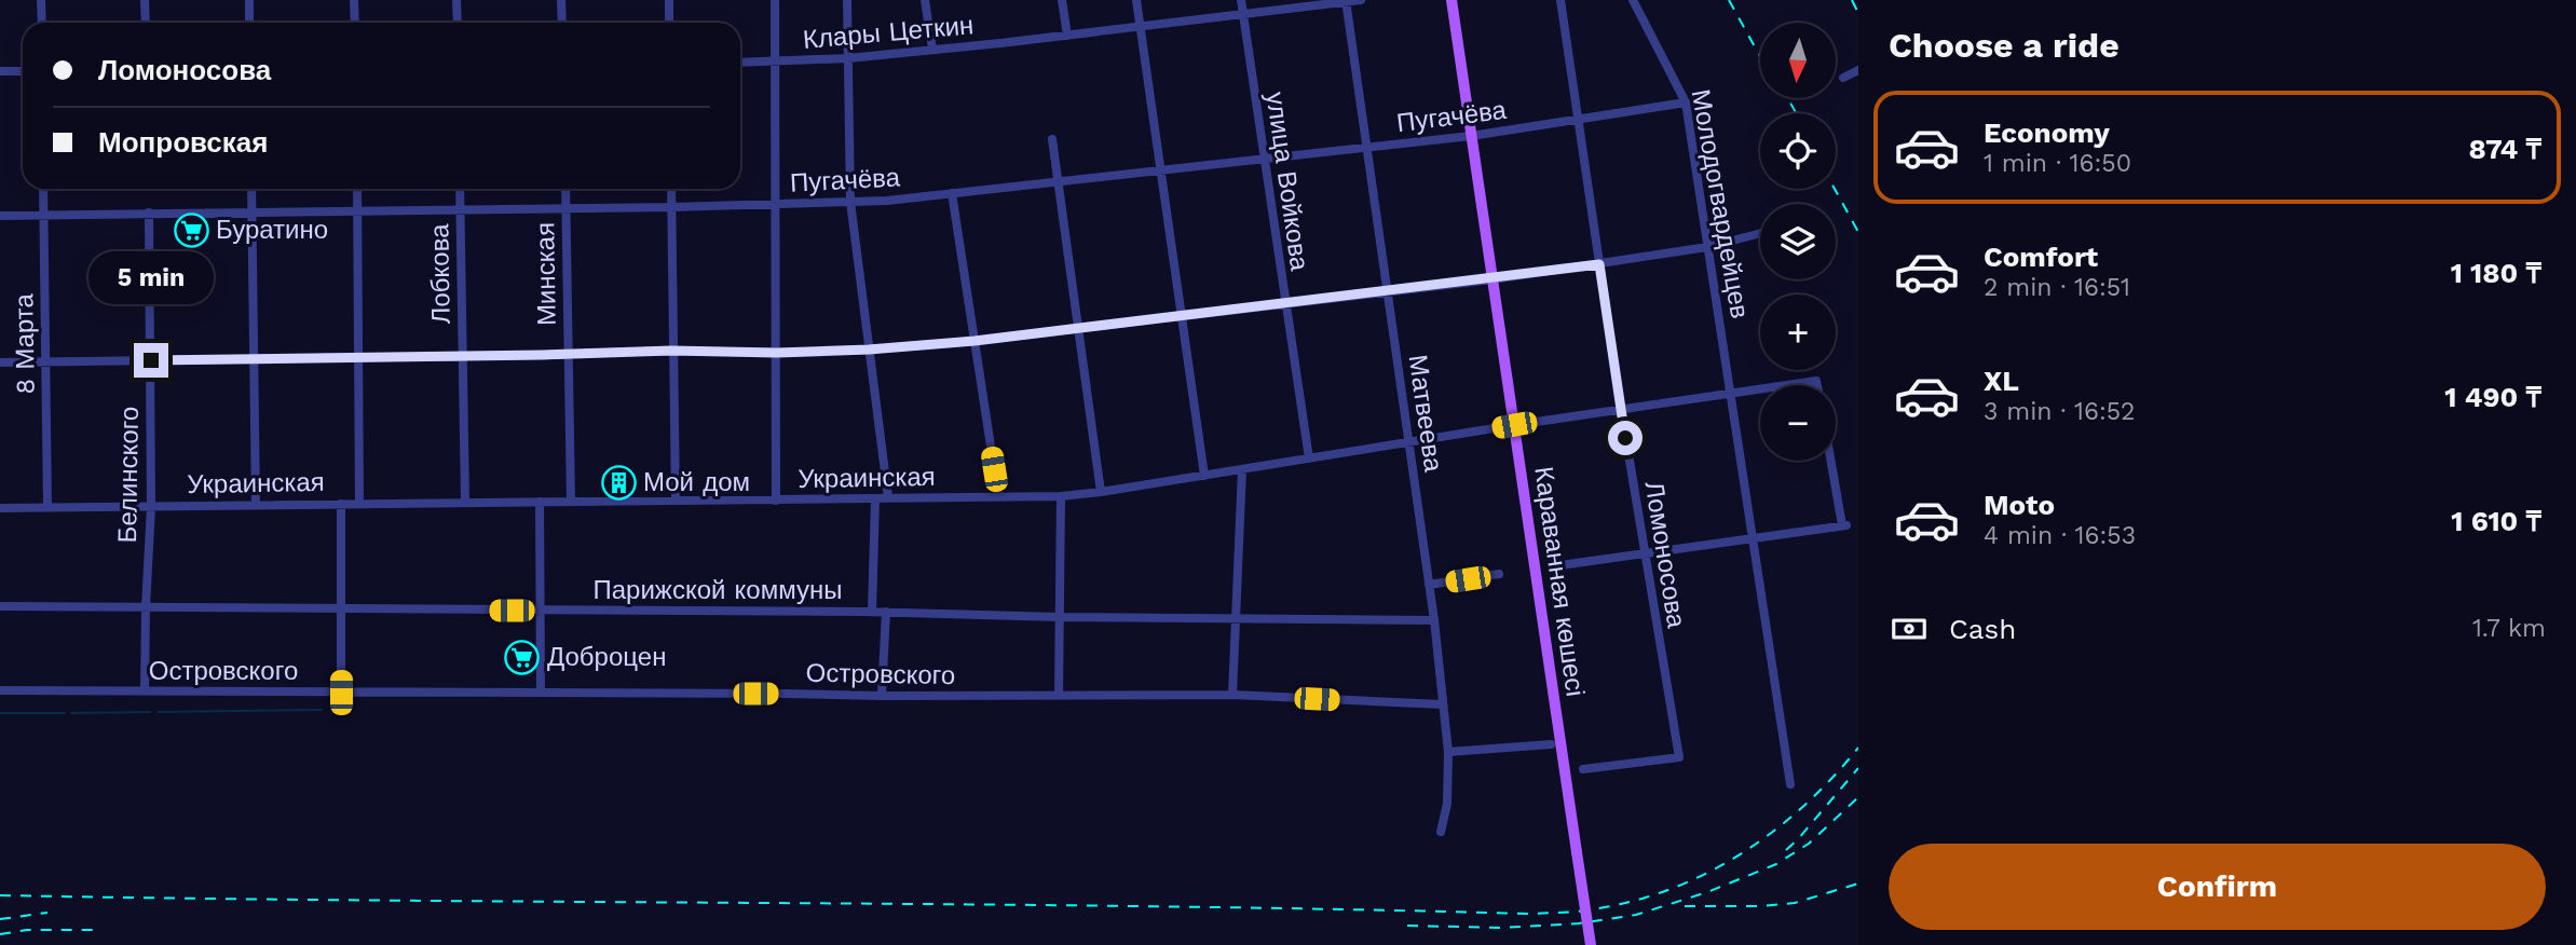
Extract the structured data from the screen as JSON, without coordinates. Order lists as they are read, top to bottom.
{
  "streets": {
    "main road": ["Караванная көшесі"],
    "street": [
      "Клары Цеткин",
      "Пугачёва",
      "улица Войкова",
      "Молодогвардейцев",
      "Лобкова",
      "Минская",
      "8 Марта",
      "Матвеева",
      "Белинского",
      "Украинская",
      "Ломоносова",
      "Парижской коммуны",
      "Островского"
    ]
  },
  "crossings": [
    ["Клары Цеткин", "улица Войкова"],
    ["Клары Цеткин", "Матвеева"],
    ["Пугачёва", "улица Войкова"],
    ["Пугачёва", "Молодогвардейцев"],
    ["Пугачёва", "Лобкова"],
    ["Пугачёва", "Минская"],
    ["Пугачёва", "8 Марта"],
    ["Пугачёва", "Матвеева"],
    ["Пугачёва", "Белинского"],
    ["Пугачёва", "Ломоносова"],
    ["Пугачёва", "Караванная көшесі"],
    ["улица Войкова", "Украинская"],
    ["Молодогвардейцев", "Украинская"],
    ["Лобкова", "Украинская"],
    ["Минская", "Украинская"],
    ["8 Марта", "Украинская"],
    ["Матвеева", "Украинская"],
    ["Матвеева", "Парижской коммуны"],
    ["Матвеева", "Островского"],
    ["Белинского", "Украинская"],
    ["Белинского", "Парижской коммуны"],
    ["Белинского", "Островского"],
    ["Украинская", "Ломоносова"],
    ["Украинская", "Караванная көшесі"]
  ],
  "places": {
    "supermarket": ["Буратино", "Доброцен"],
    "building": ["Мой дом"]
  },
  "north": "bottom",
  "page": {
    "heading": "Choose a ride",
    "map_buttons": ["+", "−"],
    "banner": ["Ломоносова", "Мопровская"],
    "list": [
      {
        "name": "Economy",
        "note": "1 min · 16:50",
        "value": "874 ₸"
      },
      {
        "name": "Comfort",
        "note": "2 min · 16:51",
        "value": "1 180 ₸"
      },
      {
        "name": "XL",
        "note": "3 min · 16:52",
        "value": "1 490 ₸"
      },
      {
        "name": "Moto",
        "note": "4 min · 16:53",
        "value": "1 610 ₸"
      }
    ],
    "bubble": "5 min",
    "pay": ["Cash", "1.7 km"],
    "buttons": "Confirm"
  }
}
